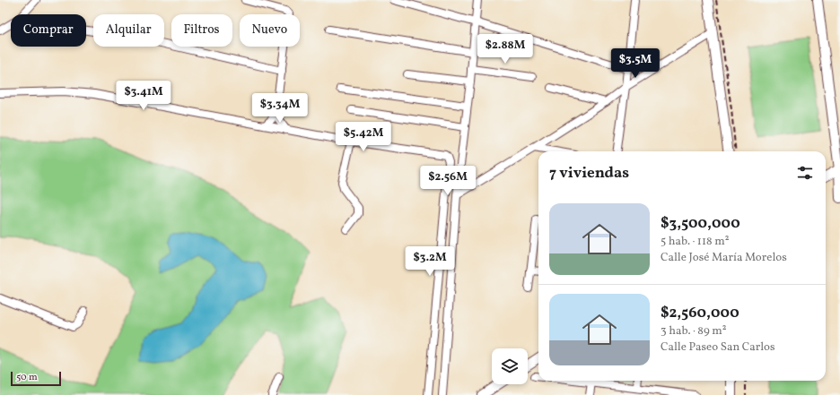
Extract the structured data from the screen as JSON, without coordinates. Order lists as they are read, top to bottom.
{
  "scale_bar": "50 m",
  "page": {
    "chip": [
      "Comprar",
      "Alquilar",
      "Filtros",
      "Nuevo"
    ],
    "price": [
      "$2.88M",
      "$3.5M",
      "$3.41M",
      "$3.34M",
      "$5.42M",
      "$2.56M",
      "$3.2M"
    ],
    "heading": "7 viviendas",
    "list": [
      {
        "name": "$3,500,000",
        "note": "5 hab. · 118 m² · Calle José María Morelos"
      },
      {
        "name": "$2,560,000",
        "note": "3 hab. · 89 m² · Calle Paseo San Carlos"
      }
    ],
    "scale": "50 m"
  }
}
